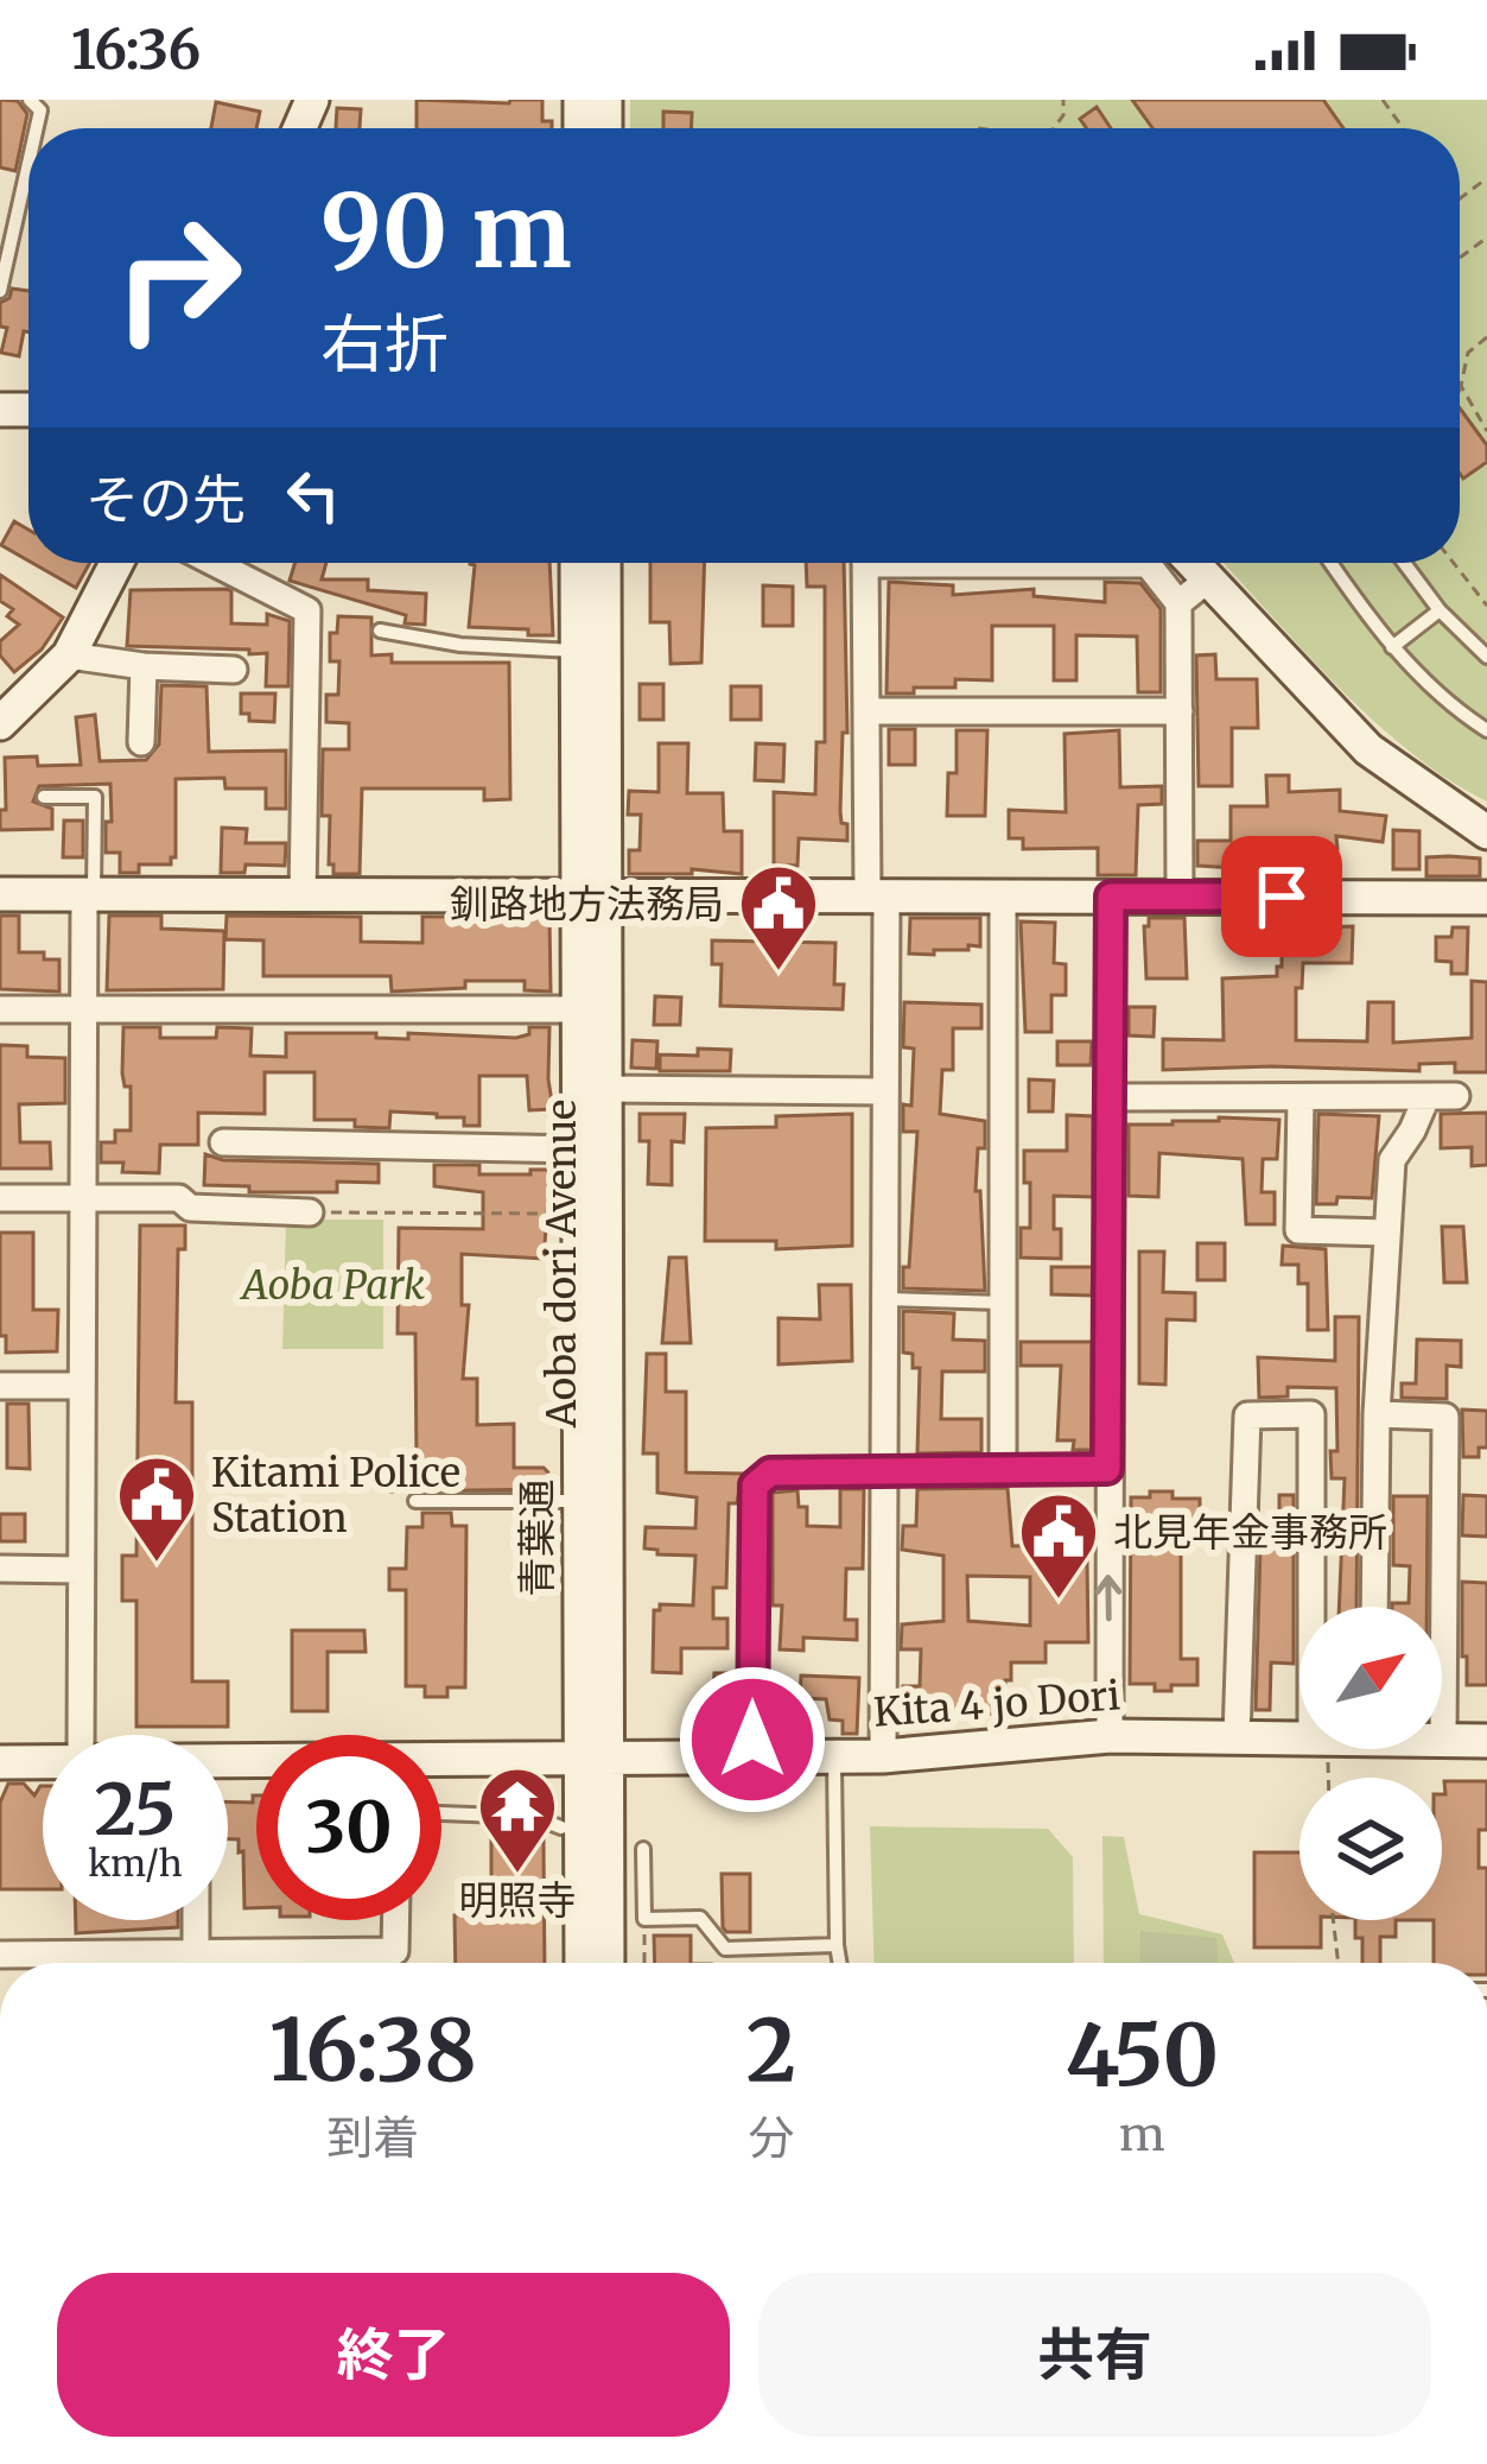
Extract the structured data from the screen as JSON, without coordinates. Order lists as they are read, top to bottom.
{
  "streets": {
    "street": ["Aoba dori Avenue", "青葉通", "Kita 4 jo Dori"]
  },
  "crossings": [
    ["Aoba dori Avenue", "青葉通"],
    ["Aoba dori Avenue", "Kita 4 jo Dori"]
  ],
  "parks": ["Aoba Park"],
  "places": {
    "public building": ["釧路地方法務局", "Kitami Police Station", "北見年金事務所"],
    "temple": ["明照寺"]
  },
  "north": "top right",
  "page": {
    "status": "16:36",
    "turn": ["90 m", "右折"],
    "then": "その先",
    "speed": "25 km/h",
    "limit": "30",
    "eta": [
      "16:38",
      "到着",
      "2",
      "分",
      "450",
      "m"
    ],
    "buttons": ["終了", "共有"]
  }
}
